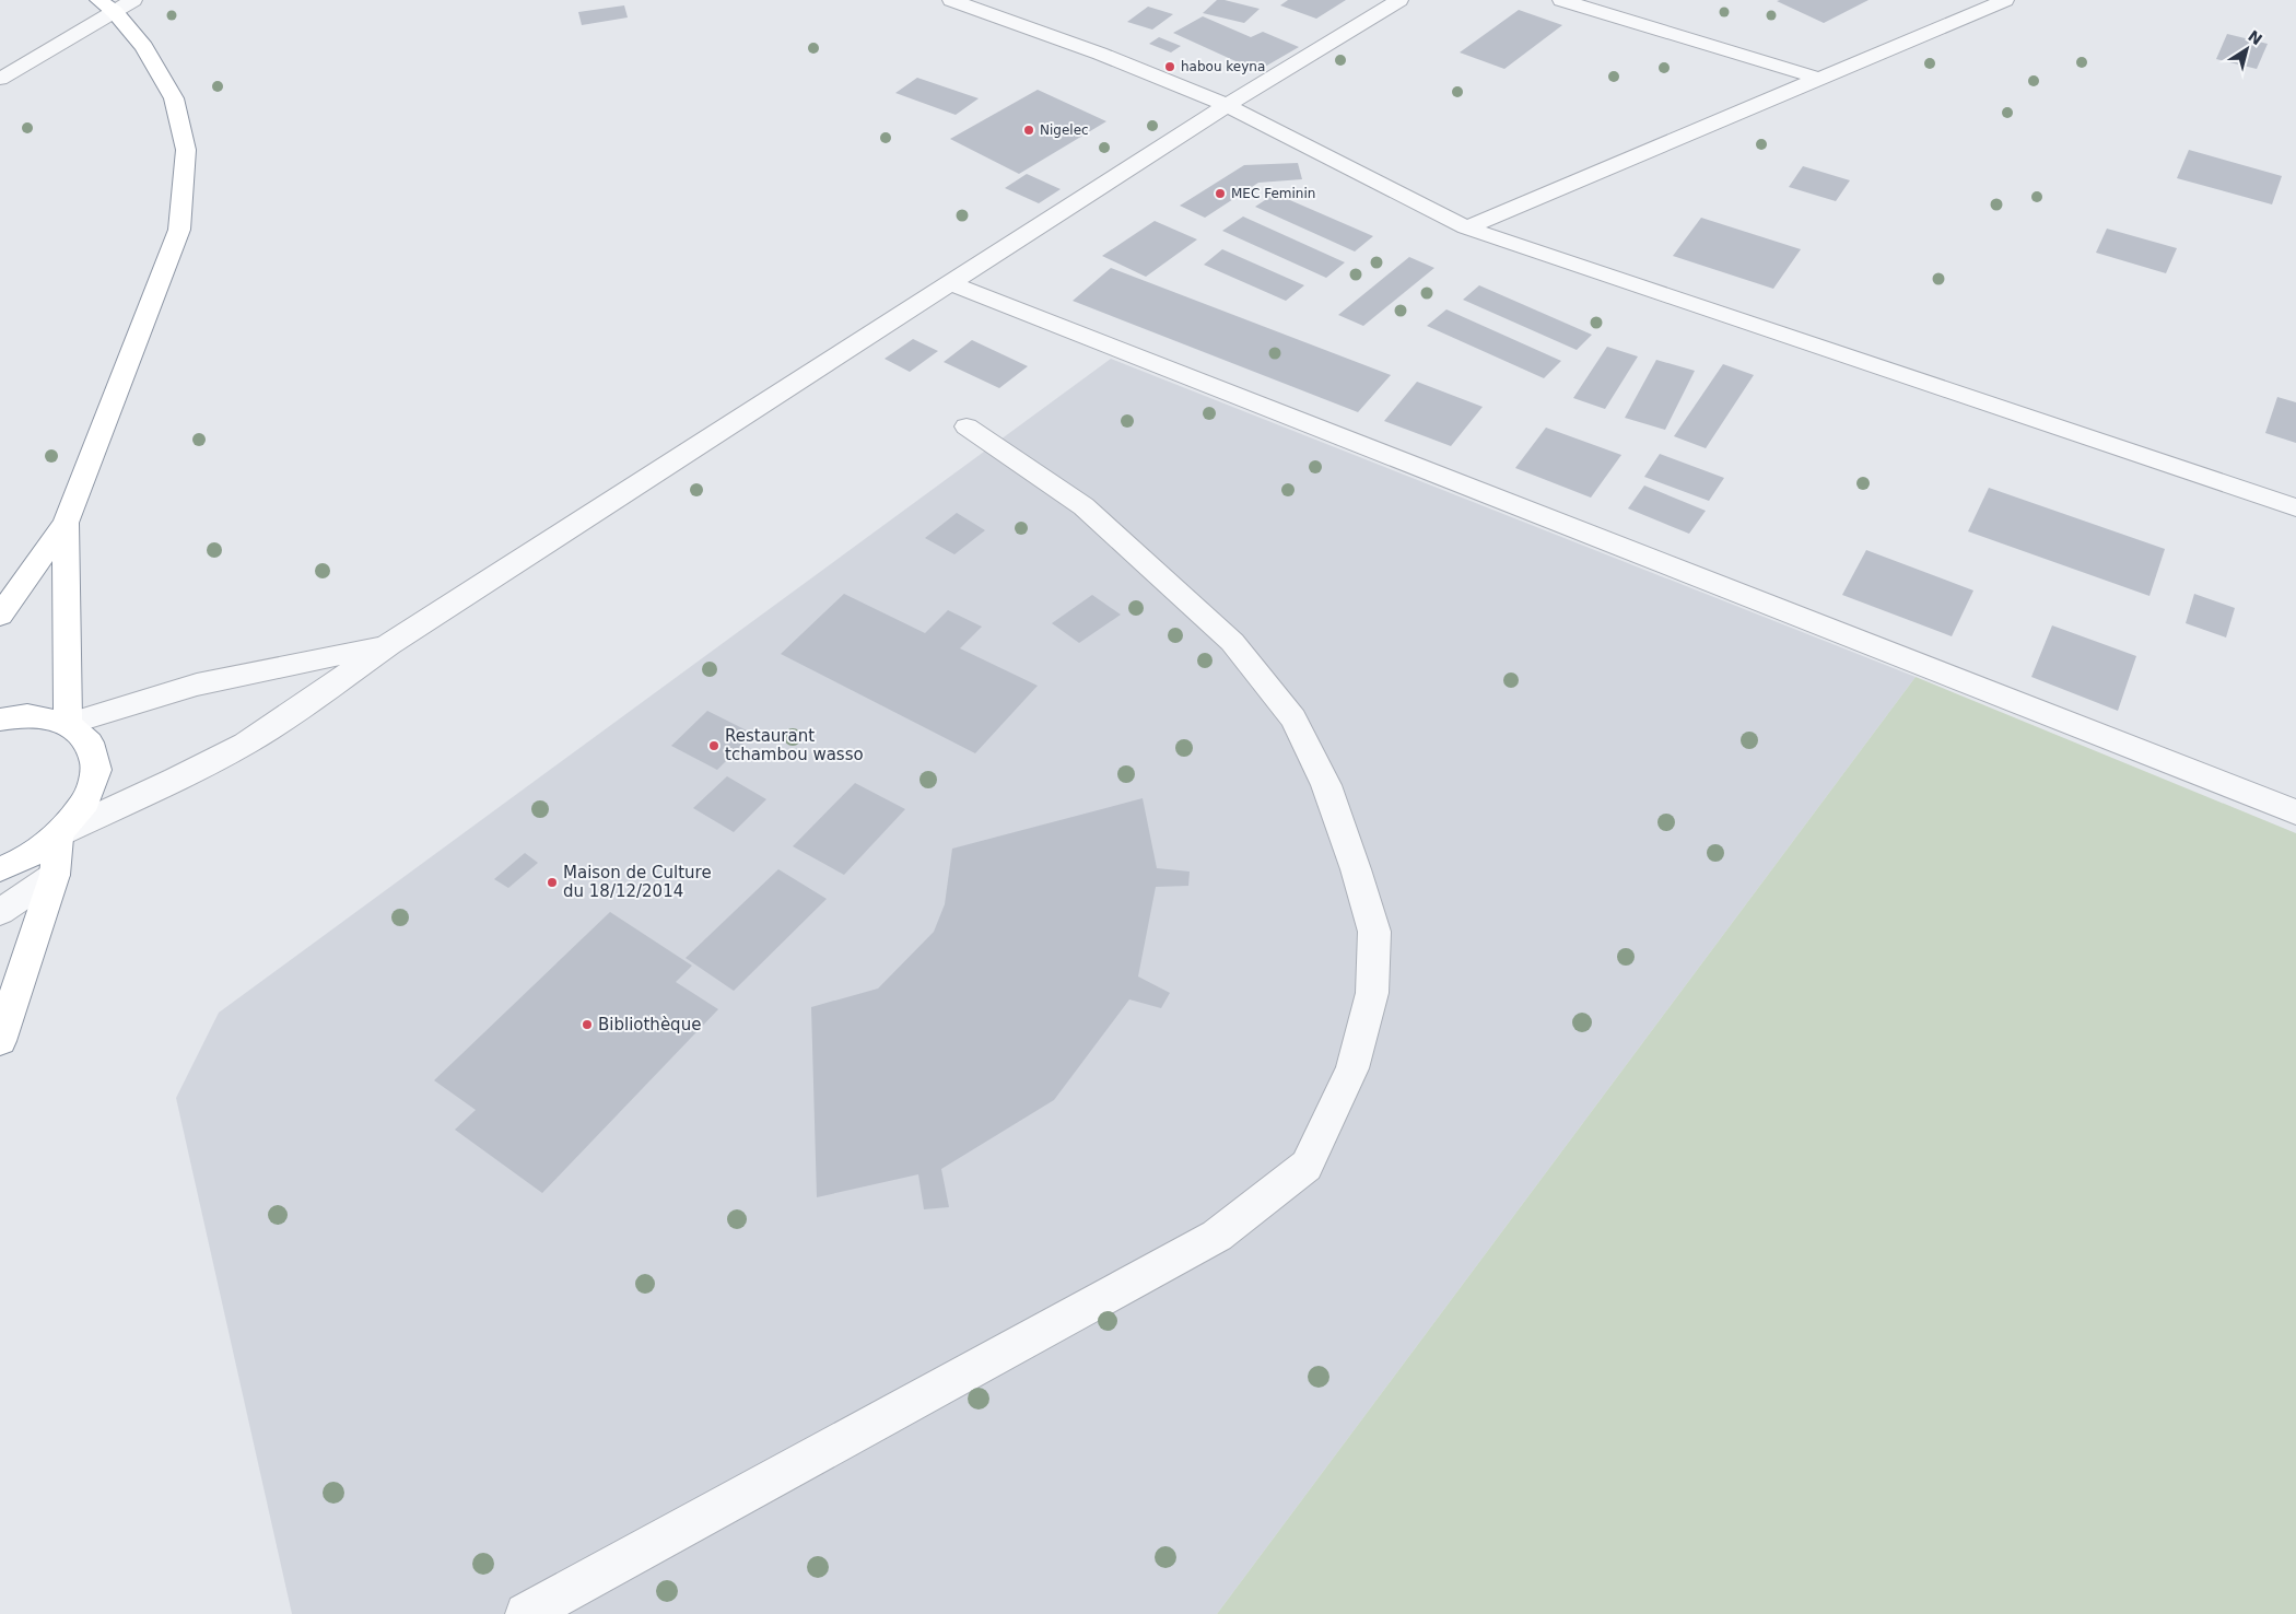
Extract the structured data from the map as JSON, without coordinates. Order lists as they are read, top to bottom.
{
  "places": [
    "habou keyna",
    "Nigelec",
    "MEC Feminin",
    "Restaurant tchambou wasso",
    "Maison de Culture du 18/12/2014",
    "Bibliothèque"
  ],
  "north": "top right"
}
